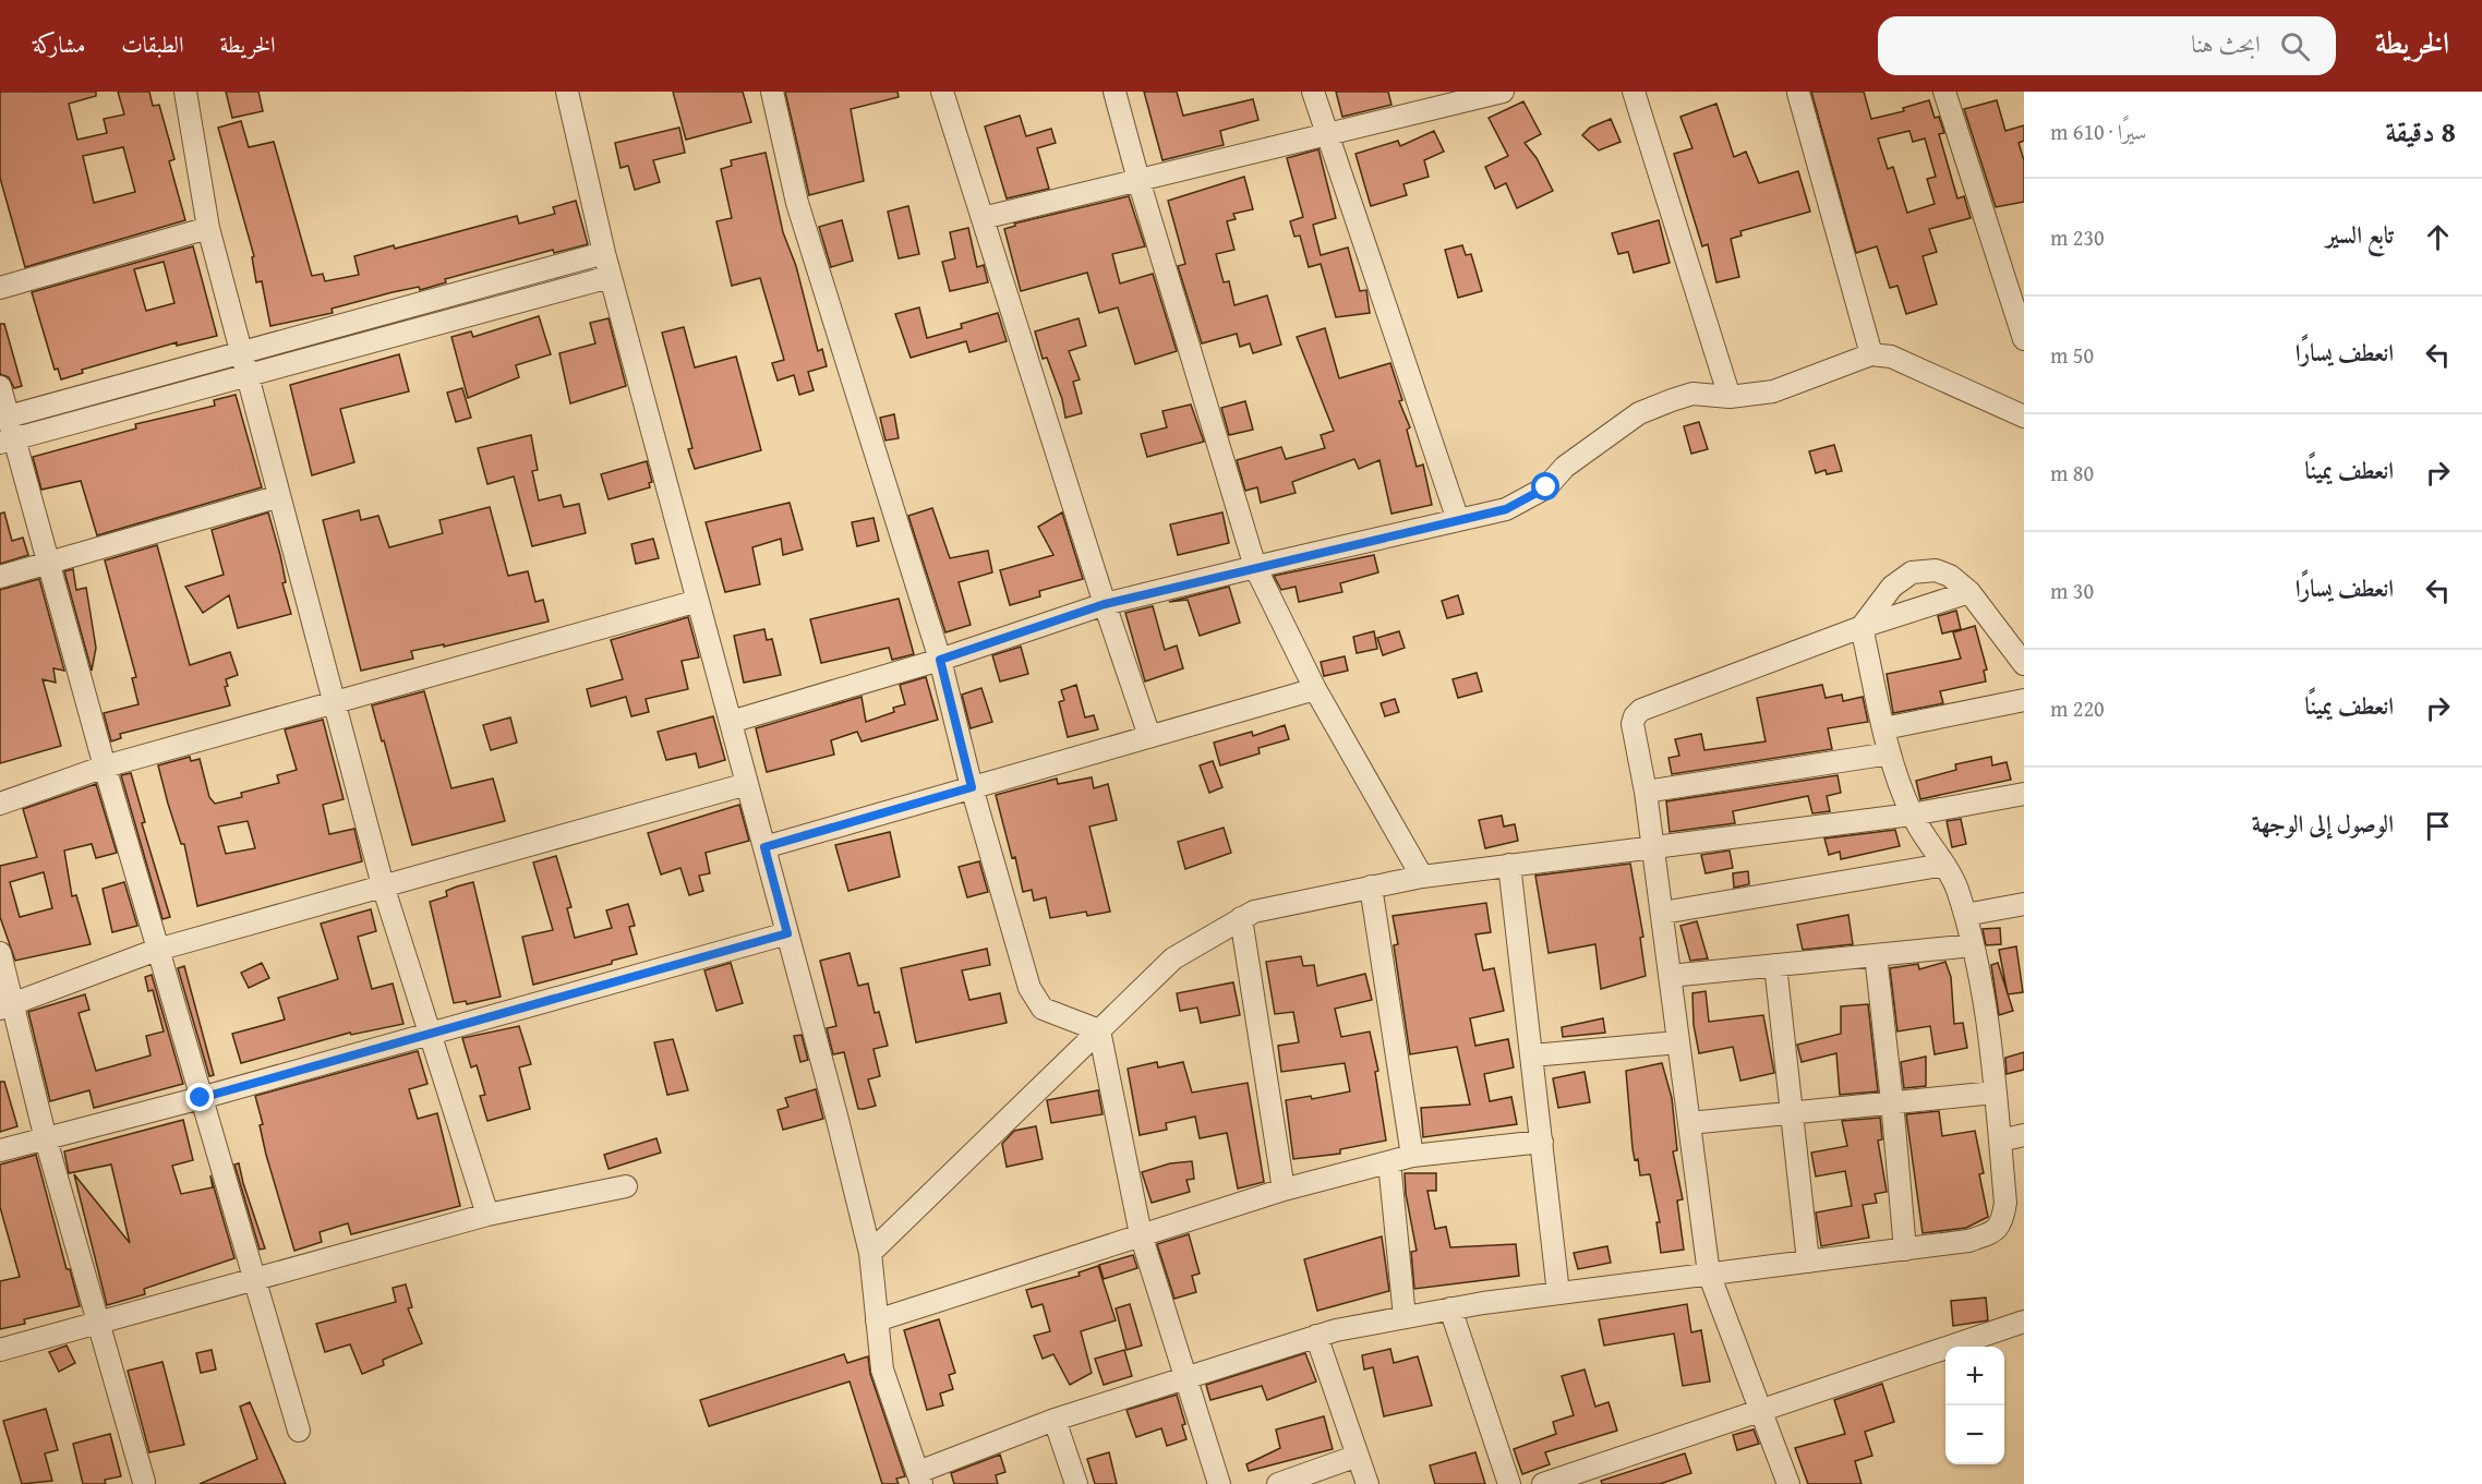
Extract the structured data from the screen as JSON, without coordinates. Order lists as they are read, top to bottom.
{
  "page": {
    "header": "الخريطة",
    "search": "ابحث هنا",
    "nav": ["الخريطة", "الطبقات", "مشاركة"],
    "heading": ["8 دقيقة", "سيرًا · 610 m"],
    "list": [
      ["تابع السير", "230 m"],
      ["انعطف يسارًا", "50 m"],
      ["انعطف يمينًا", "80 m"],
      ["انعطف يسارًا", "30 m"],
      ["انعطف يمينًا", "220 m"],
      "الوصول إلى الوجهة"
    ],
    "map_buttons": ["+", "−"]
  }
}
